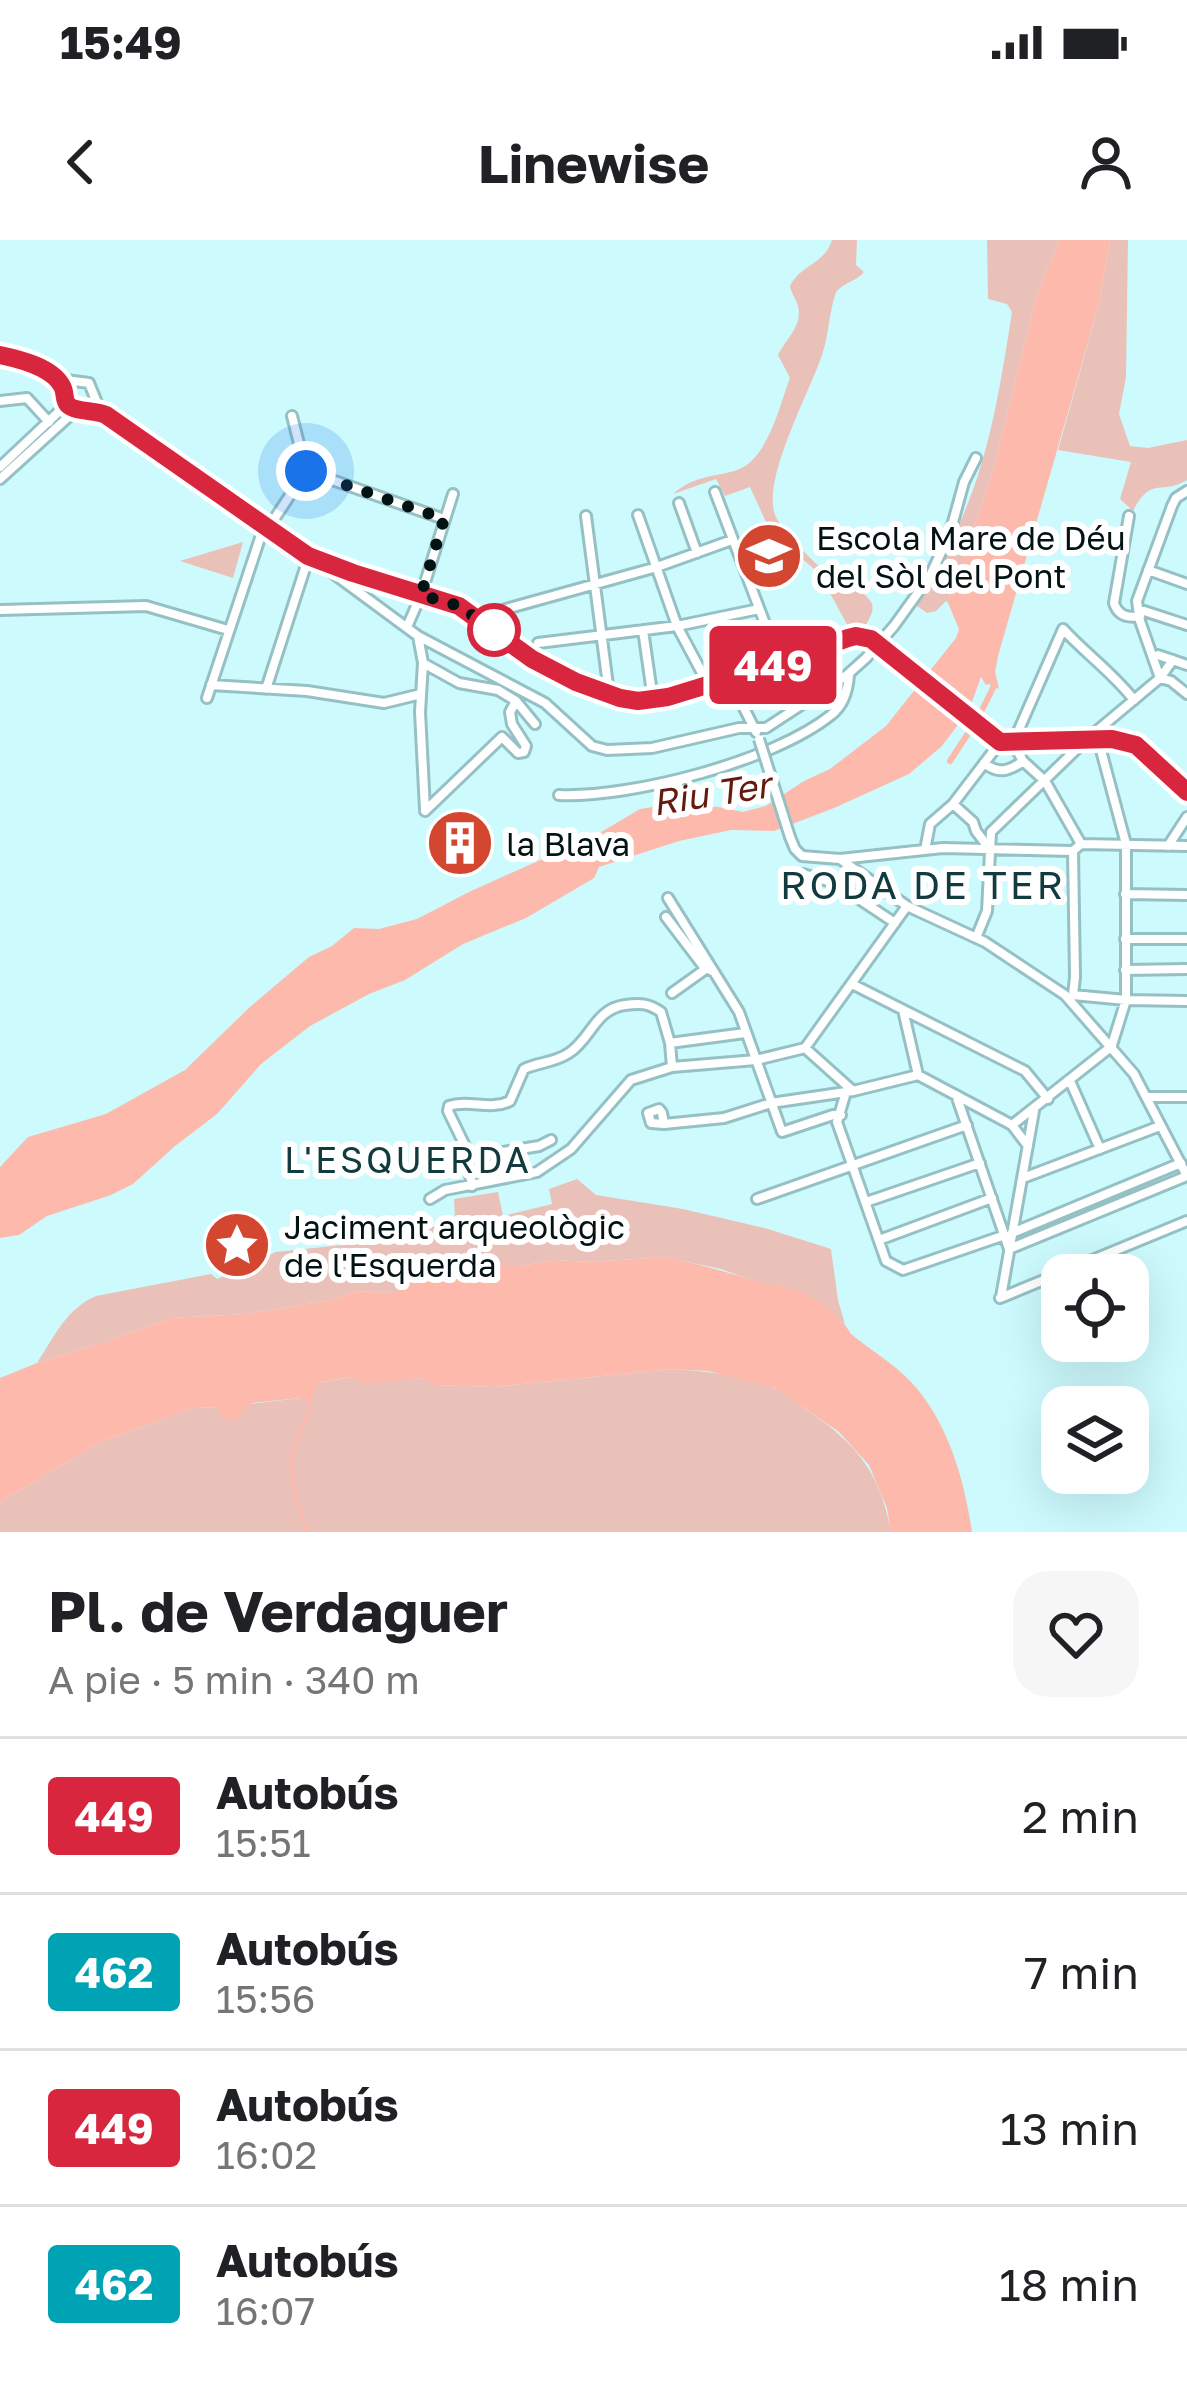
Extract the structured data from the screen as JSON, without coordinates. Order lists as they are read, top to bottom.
{
  "districts": ["RODA DE TER", "L'ESQUERDA"],
  "water": ["Riu Ter"],
  "places": {
    "school or university": ["Escola Mare de Déu del Sòl del Pont"],
    "building": ["la Blava"],
    "place": ["Jaciment arqueològic de l'Esquerda"]
  },
  "lines": ["bus line 449"],
  "page": {
    "status": "15:49",
    "header": "Linewise",
    "on_map": "449",
    "heading": ["Pl. de Verdaguer", "A pie · 5 min · 340 m"],
    "list": [
      {
        "mark": "449",
        "name": "Autobús",
        "note": "15:51",
        "value": "2 min"
      },
      {
        "mark": "462",
        "name": "Autobús",
        "note": "15:56",
        "value": "7 min"
      },
      {
        "mark": "449",
        "name": "Autobús",
        "note": "16:02",
        "value": "13 min"
      },
      {
        "mark": "462",
        "name": "Autobús",
        "note": "16:07",
        "value": "18 min"
      }
    ]
  }
}
